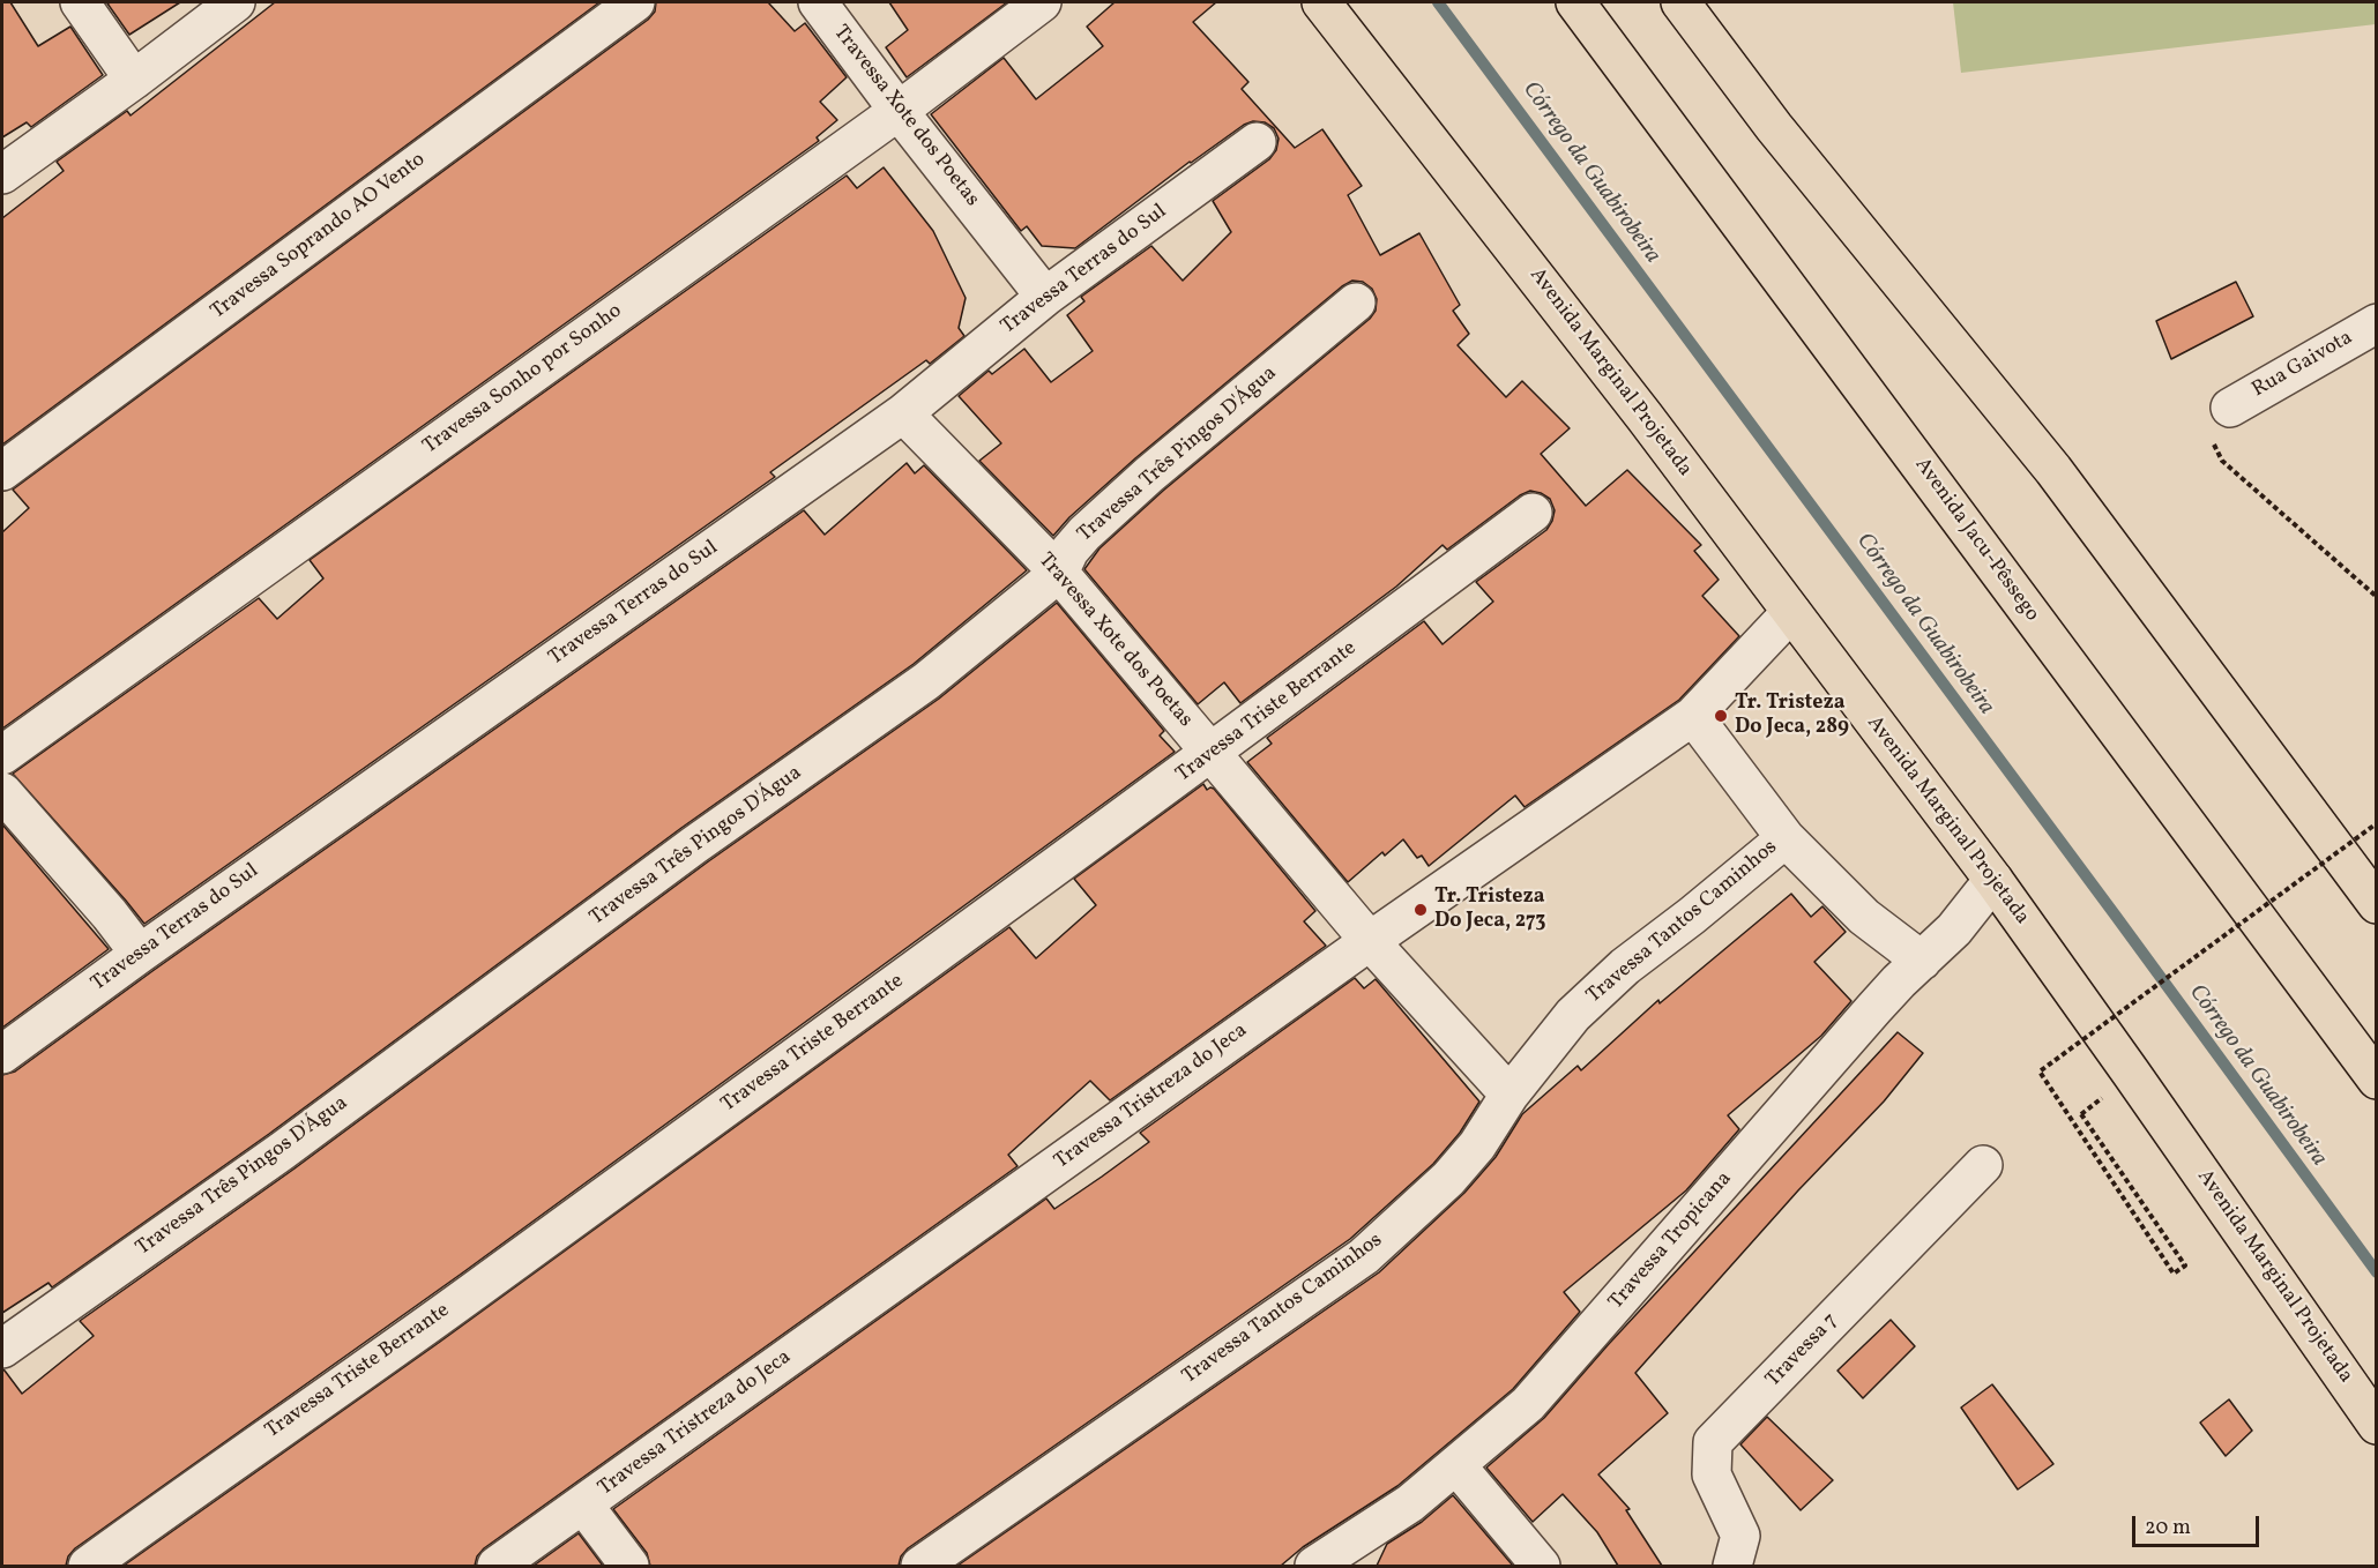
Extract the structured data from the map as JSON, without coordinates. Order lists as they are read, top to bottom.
{
  "streets": {
    "main road": ["Avenida Marginal Projetada", "Avenida Jacu-Pêssego"],
    "street": [
      "Travessa Xote dos Poetas",
      "Travessa Soprando AO Vento",
      "Travessa Terras do Sul",
      "Rua Gaivota",
      "Travessa Sonho por Sonho",
      "Travessa Três Pingos D'Água",
      "Travessa Triste Berrante",
      "Travessa Tantos Caminhos",
      "Travessa Tristreza do Jeca",
      "Travessa Tropicana",
      "Travessa 7"
    ]
  },
  "crossings": [
    ["Travessa Xote dos Poetas", "Travessa Terras do Sul"],
    ["Travessa Xote dos Poetas", "Travessa Sonho por Sonho"],
    ["Travessa Xote dos Poetas", "Travessa Três Pingos D'Água"],
    ["Travessa Xote dos Poetas", "Travessa Triste Berrante"],
    ["Travessa Xote dos Poetas", "Travessa Tantos Caminhos"],
    ["Travessa Xote dos Poetas", "Travessa Tristreza do Jeca"],
    ["Avenida Marginal Projetada", "Travessa Tristreza do Jeca"],
    ["Avenida Marginal Projetada", "Travessa Tropicana"]
  ],
  "water": ["Córrego da Guabirobeira"],
  "places": ["Tr. Tristeza Do Jeca, 289", "Tr. Tristeza Do Jeca, 273"],
  "scale_bar": "20 m"
}
